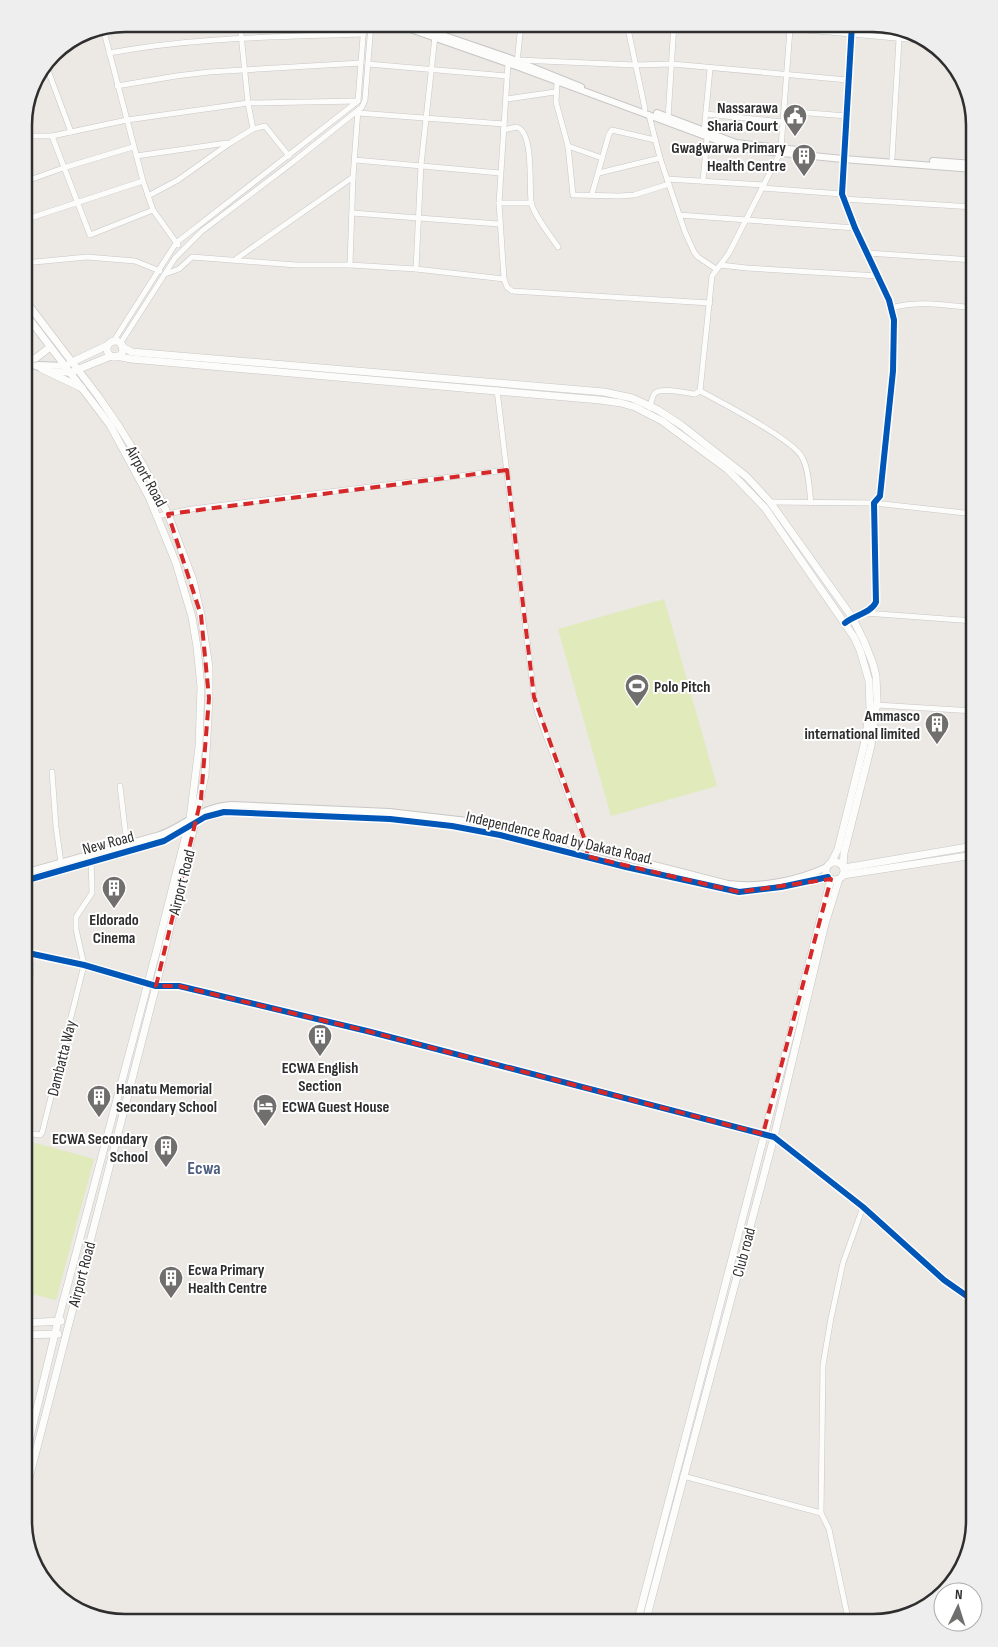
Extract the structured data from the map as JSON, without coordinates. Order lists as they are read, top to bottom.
{
  "streets": {
    "main road": ["Airport Road", "Club road"],
    "street": ["Independence Road by Dakata Road.", "New Road", "Dambatta Way"]
  },
  "crossings": [
    ["Airport Road", "Independence Road by Dakata Road."],
    ["Airport Road", "New Road"],
    ["Independence Road by Dakata Road.", "New Road"]
  ],
  "districts": ["Ecwa"],
  "places": {
    "public building": ["Nassarawa Sharia Court"],
    "building": [
      "Gwagwarwa Primary Health Centre",
      "Ammasco international limited",
      "Eldorado Cinema",
      "ECWA English Section",
      "Hanatu Memorial Secondary School",
      "ECWA Secondary School",
      "Ecwa Primary Health Centre"
    ],
    "sports": ["Polo Pitch"],
    "hotel": ["ECWA Guest House"]
  },
  "north": "top"
}
